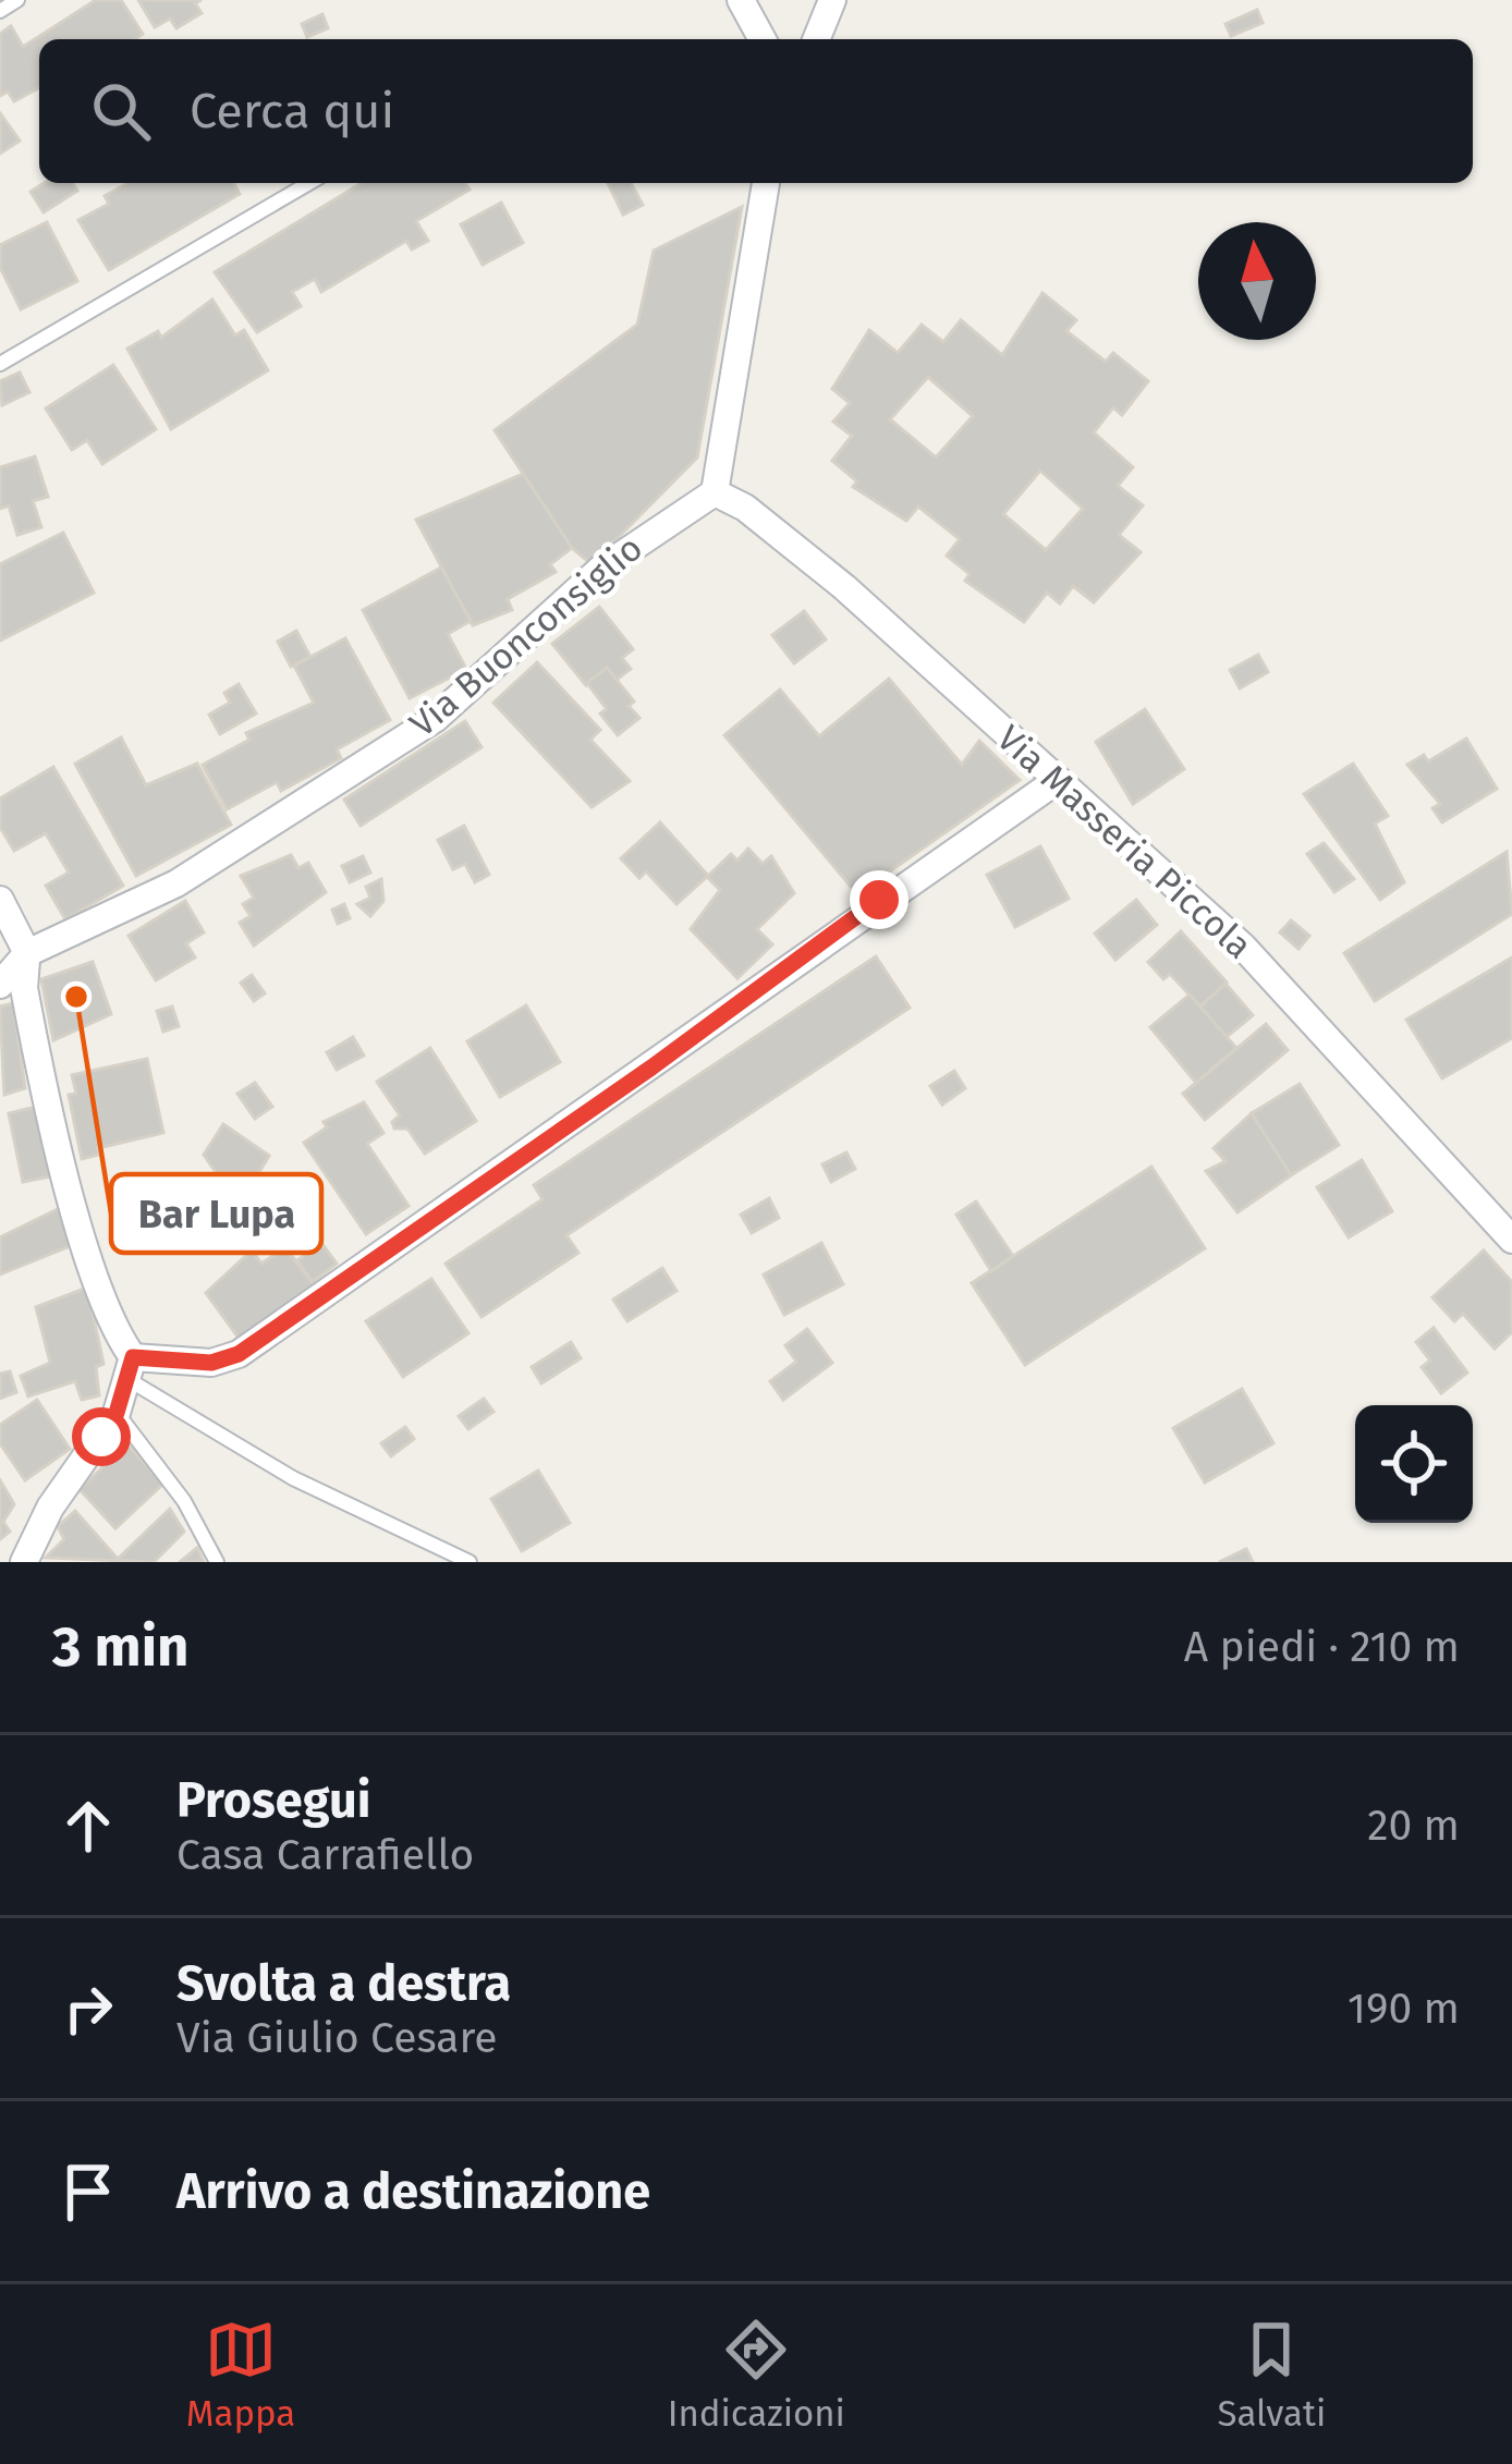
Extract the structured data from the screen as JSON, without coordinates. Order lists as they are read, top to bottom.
{
  "streets": {
    "street": ["Via Buonconsiglio", "Via Masseria Piccola"]
  },
  "crossings": [
    ["Via Buonconsiglio", "Via Masseria Piccola"]
  ],
  "places": ["Bar Lupa"],
  "north": "top",
  "page": {
    "search": "Cerca qui",
    "heading": ["3 min", "A piedi · 210 m"],
    "list": [
      ["Prosegui", "Casa Carrafiello", "20 m"],
      ["Svolta a destra", "Via Giulio Cesare", "190 m"],
      "Arrivo a destinazione"
    ],
    "nav": ["Mappa", "Indicazioni", "Salvati"]
  }
}
